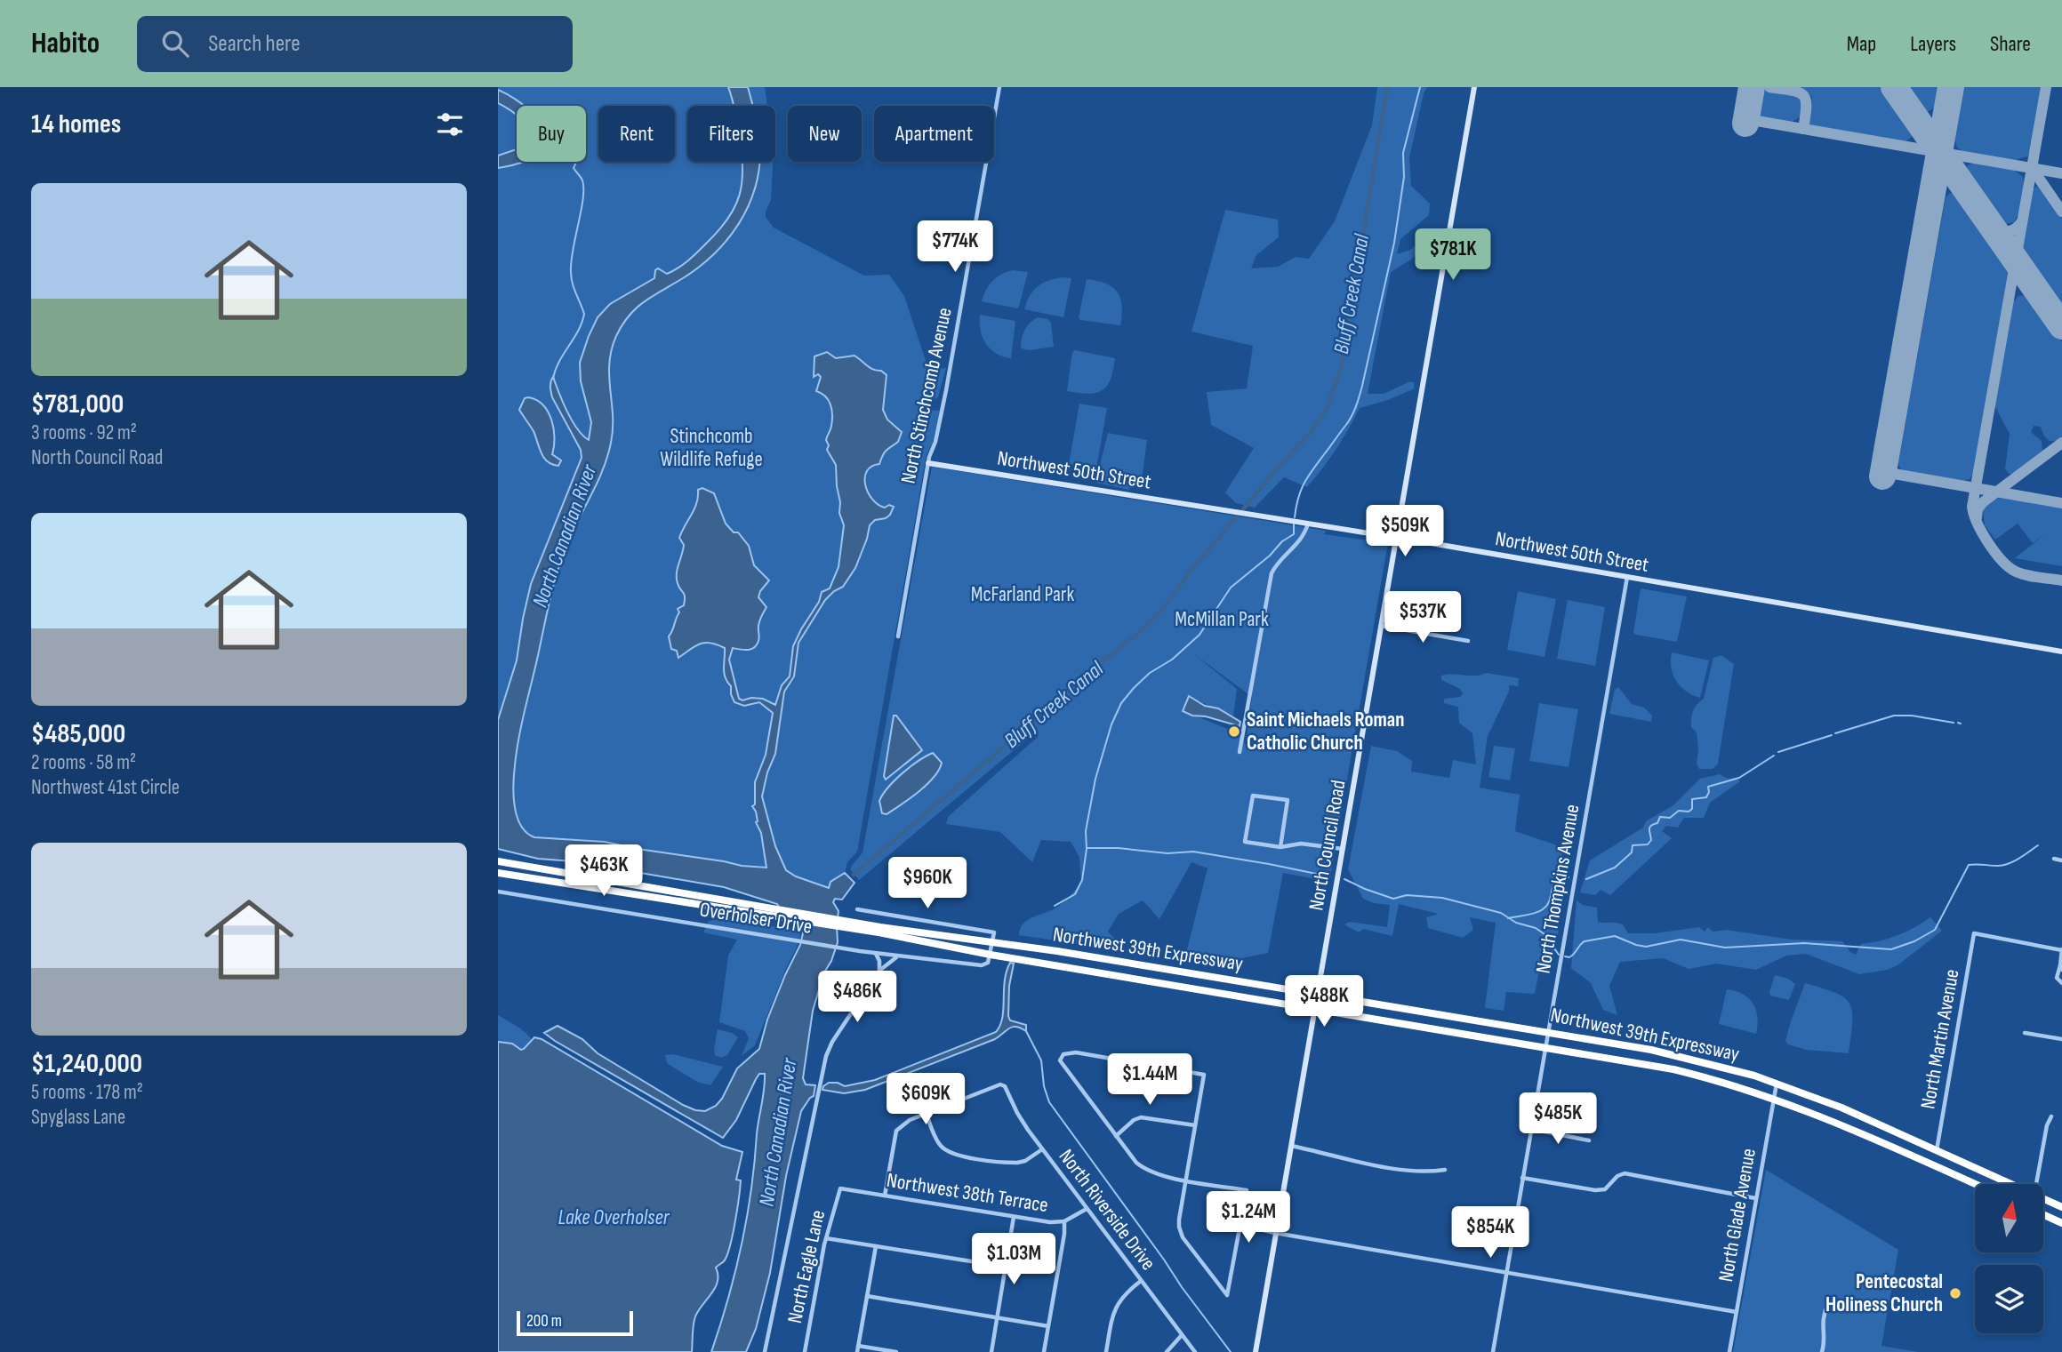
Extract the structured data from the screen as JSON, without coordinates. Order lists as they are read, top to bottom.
{
  "streets": {
    "highway": ["Northwest 39th Expressway"],
    "main road": ["Northwest 50th Street", "North Council Road"],
    "street": [
      "North Stinchcomb Avenue",
      "North Thompkins Avenue",
      "Overholser Drive",
      "North Martin Avenue",
      "Northwest 38th Terrace",
      "North Riverside Drive",
      "North Glade Avenue",
      "North Eagle Lane"
    ]
  },
  "crossings": [
    ["North Stinchcomb Avenue", "Northwest 50th Street"],
    ["Northwest 50th Street", "North Council Road"],
    ["Northwest 50th Street", "North Thompkins Avenue"],
    ["North Council Road", "Northwest 39th Expressway"],
    ["North Thompkins Avenue", "Northwest 39th Expressway"],
    ["Overholser Drive", "Northwest 39th Expressway"],
    ["Northwest 39th Expressway", "North Martin Avenue"],
    ["Northwest 39th Expressway", "North Glade Avenue"],
    ["Northwest 38th Terrace", "North Riverside Drive"],
    ["Northwest 38th Terrace", "North Eagle Lane"]
  ],
  "water": ["Bluff Creek Canal", "North Canadian River", "Lake Overholser"],
  "parks": ["Stinchcomb Wildlife Refuge", "McFarland Park", "McMillan Park"],
  "places": ["Saint Michaels Roman Catholic Church", "Pentecostal Holiness Church"],
  "scale_bar": "200 m",
  "north": "top",
  "page": {
    "header": "Habito",
    "search": "Search here",
    "nav": ["Map", "Layers", "Share"],
    "heading": "14 homes",
    "chip": [
      "Buy",
      "Rent",
      "Filters",
      "New",
      "Apartment"
    ],
    "list": [
      {
        "name": "$781,000",
        "note": "3 rooms · 92 m² · North Council Road"
      },
      {
        "name": "$485,000",
        "note": "2 rooms · 58 m² · Northwest 41st Circle"
      },
      {
        "name": "$1,240,000",
        "note": "5 rooms · 178 m² · Spyglass Lane"
      }
    ],
    "price": [
      "$774K",
      "$781K",
      "$509K",
      "$537K",
      "$463K",
      "$960K",
      "$486K",
      "$488K",
      "$1.44M",
      "$609K",
      "$485K",
      "$1.24M",
      "$854K",
      "$1.03M"
    ],
    "scale": "200 m"
  }
}
